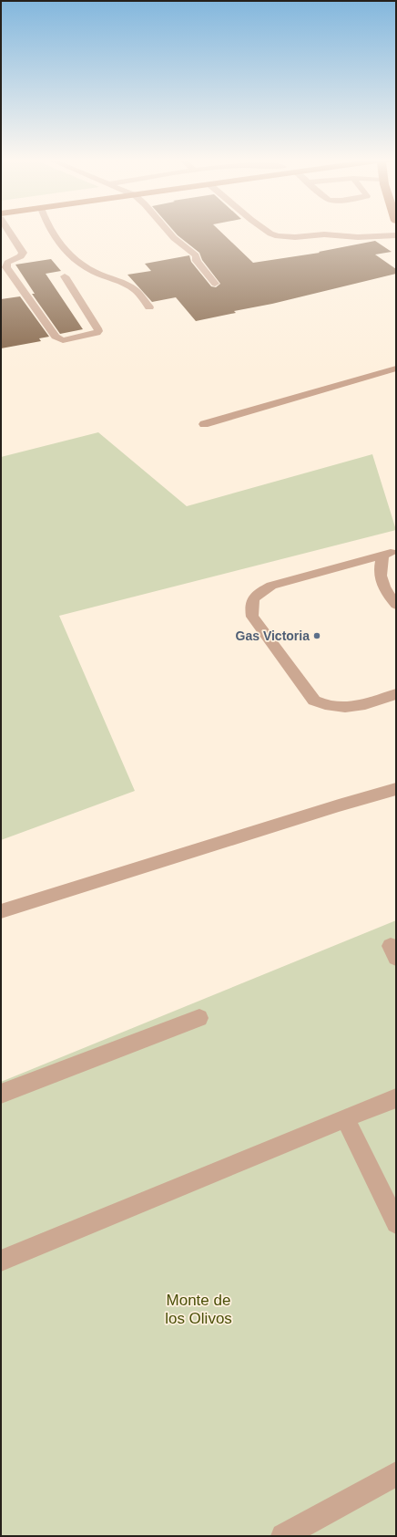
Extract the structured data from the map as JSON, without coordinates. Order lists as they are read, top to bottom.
{
  "parks": ["Monte de los Olivos"],
  "places": ["Gas Victoria"]
}
